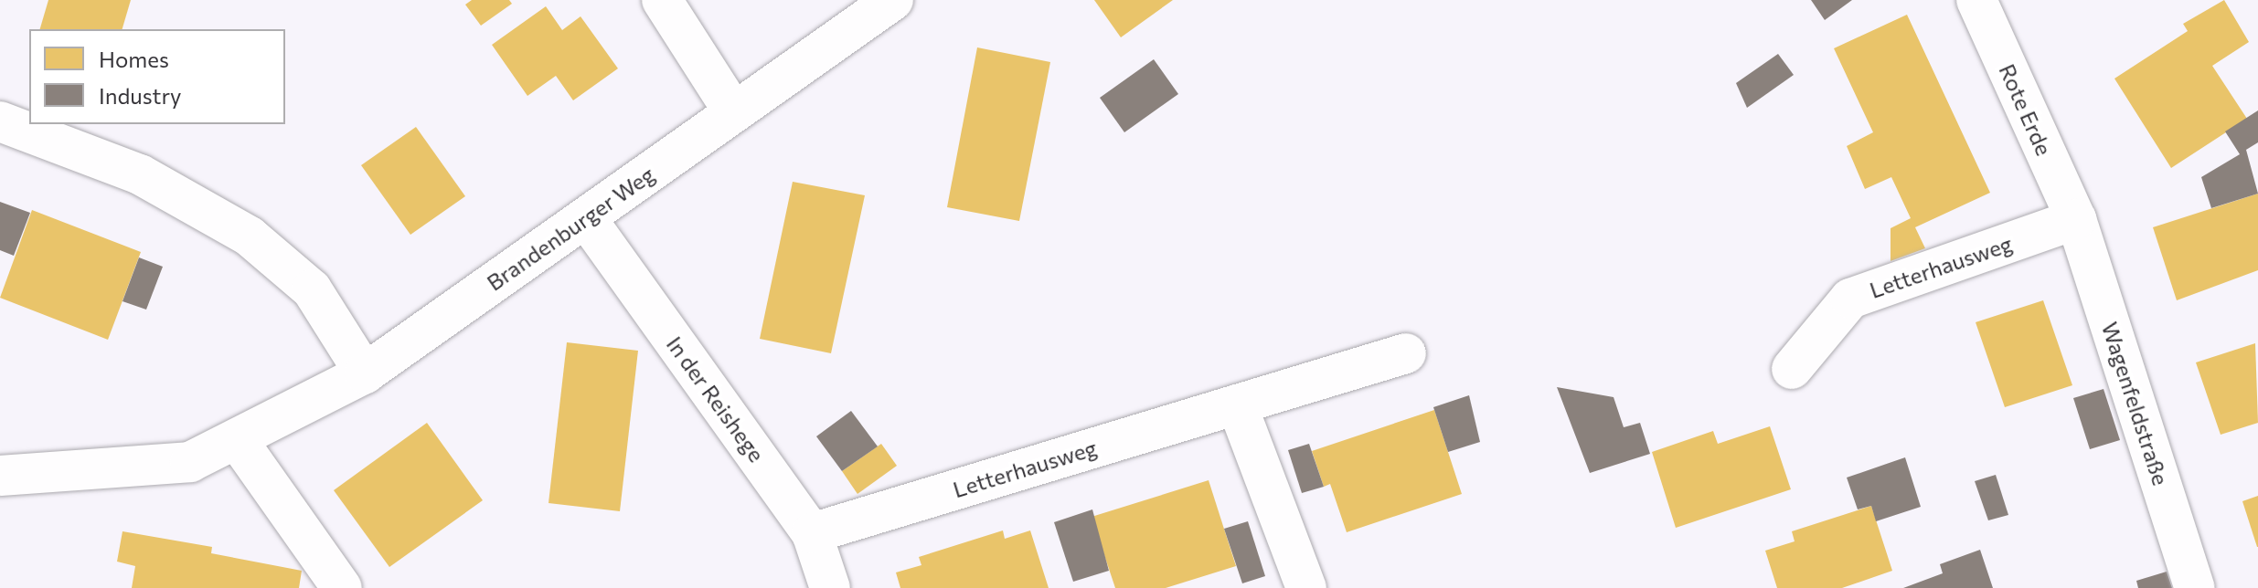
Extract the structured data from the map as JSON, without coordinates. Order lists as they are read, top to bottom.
{
  "streets": {
    "street": [
      "Rote Erde",
      "Brandenburger Weg",
      "Letterhausweg",
      "In der Reishege",
      "Wagenfeldstraße"
    ]
  },
  "crossings": [
    ["Rote Erde", "Letterhausweg"],
    ["Rote Erde", "Wagenfeldstraße"],
    ["Brandenburger Weg", "In der Reishege"],
    ["Letterhausweg", "In der Reishege"],
    ["Letterhausweg", "Wagenfeldstraße"]
  ],
  "legend": ["Homes", "Industry"]
}
